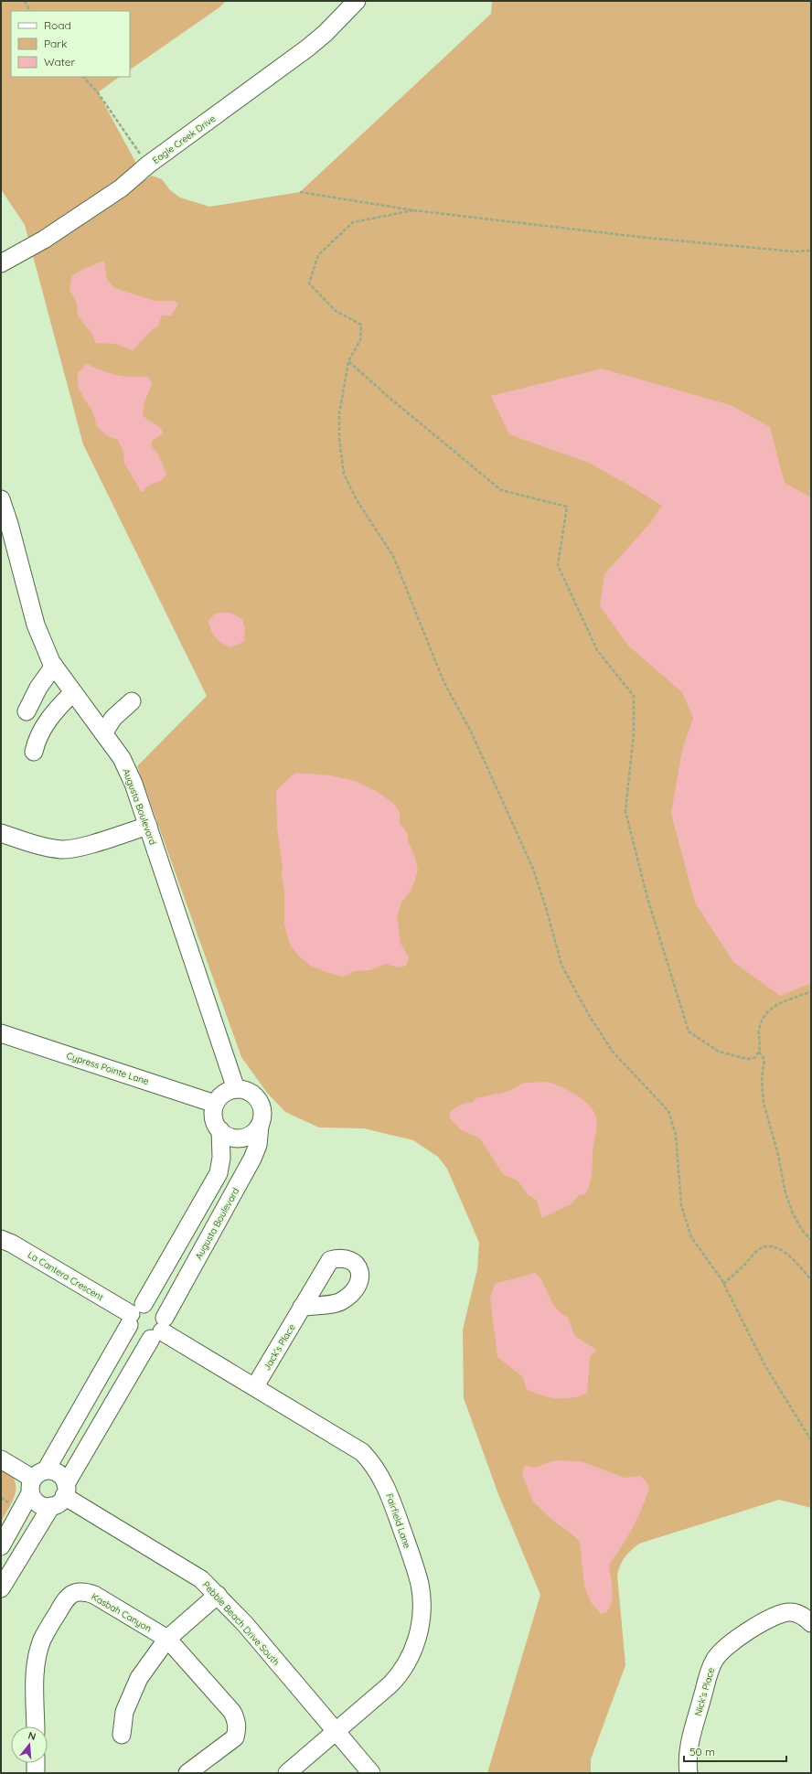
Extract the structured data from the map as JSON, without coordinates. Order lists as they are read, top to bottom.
{
  "streets": {
    "street": [
      "Eagle Creek Drive",
      "Augusta Boulevard",
      "Cypress Pointe Lane",
      "La Cantera Crescent",
      "Jack’s Place",
      "Fairfield Lane",
      "Kasbah Canyon",
      "Pebble Beach Drive South",
      "Nick’s Place"
    ]
  },
  "crossings": [
    ["Augusta Boulevard", "Cypress Pointe Lane"],
    ["Augusta Boulevard", "La Cantera Crescent"],
    ["Augusta Boulevard", "Fairfield Lane"],
    ["Augusta Boulevard", "Pebble Beach Drive South"],
    ["La Cantera Crescent", "Fairfield Lane"],
    ["Jack’s Place", "Fairfield Lane"],
    ["Fairfield Lane", "Pebble Beach Drive South"]
  ],
  "legend": ["Road", "Park", "Water"],
  "scale_bar": "50 m",
  "north": "top"
}
